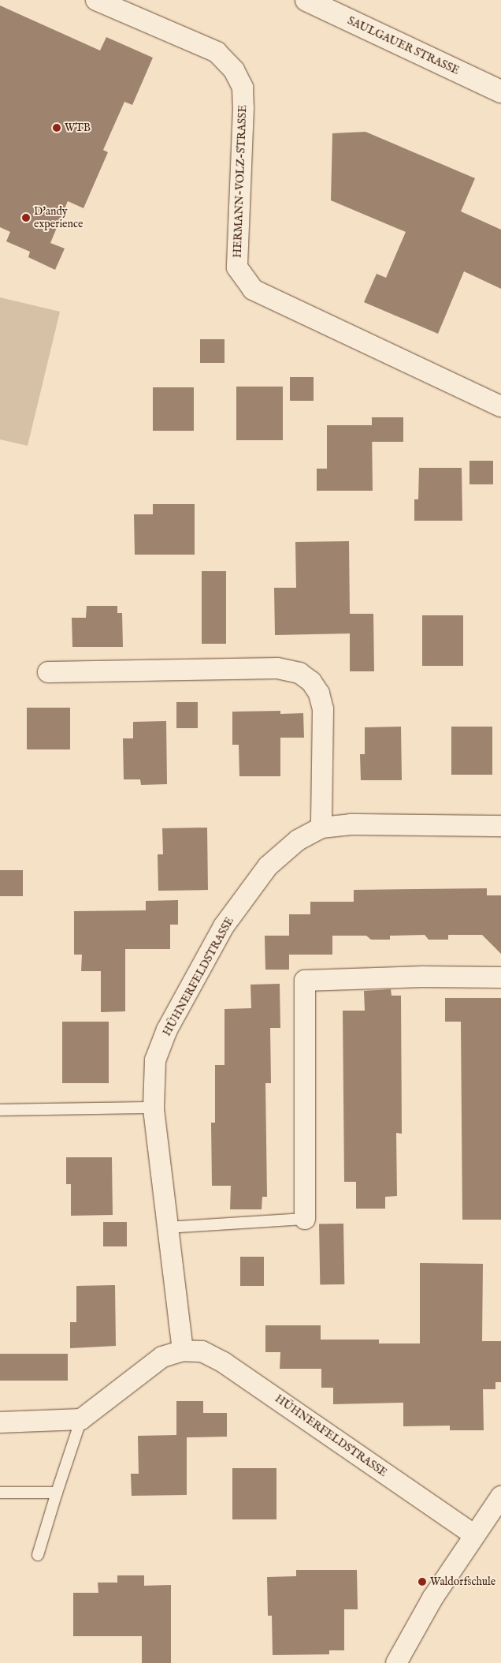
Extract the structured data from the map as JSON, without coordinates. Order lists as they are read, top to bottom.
{
  "streets": {
    "main road": ["SAULGAUER STRASSE"],
    "street": ["HERMANN-VOLZ-STRASSE", "HÜHNERFELDSTRASSE"]
  },
  "places": ["WTB", "D'andy experience", "Waldorfschule"]
}
